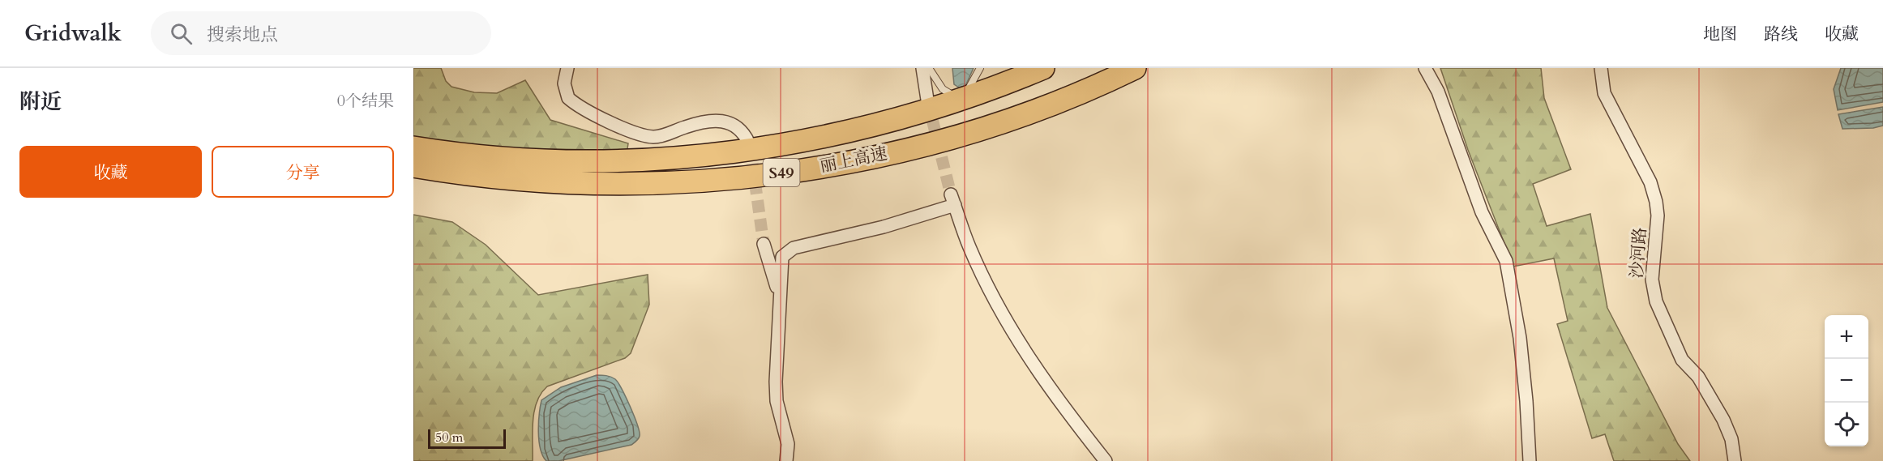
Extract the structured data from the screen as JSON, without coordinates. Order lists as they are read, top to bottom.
{
  "streets": {
    "highway": ["丽上高速", "S49"],
    "street": ["沙河路"]
  },
  "scale_bar": "50 m",
  "page": {
    "header": "Gridwalk",
    "search": "搜索地点",
    "nav": ["地图", "路线", "收藏"],
    "heading": ["附近", "0个结果"],
    "buttons": ["收藏", "分享"],
    "map_buttons": ["+", "−"],
    "scale": "50 m"
  }
}
